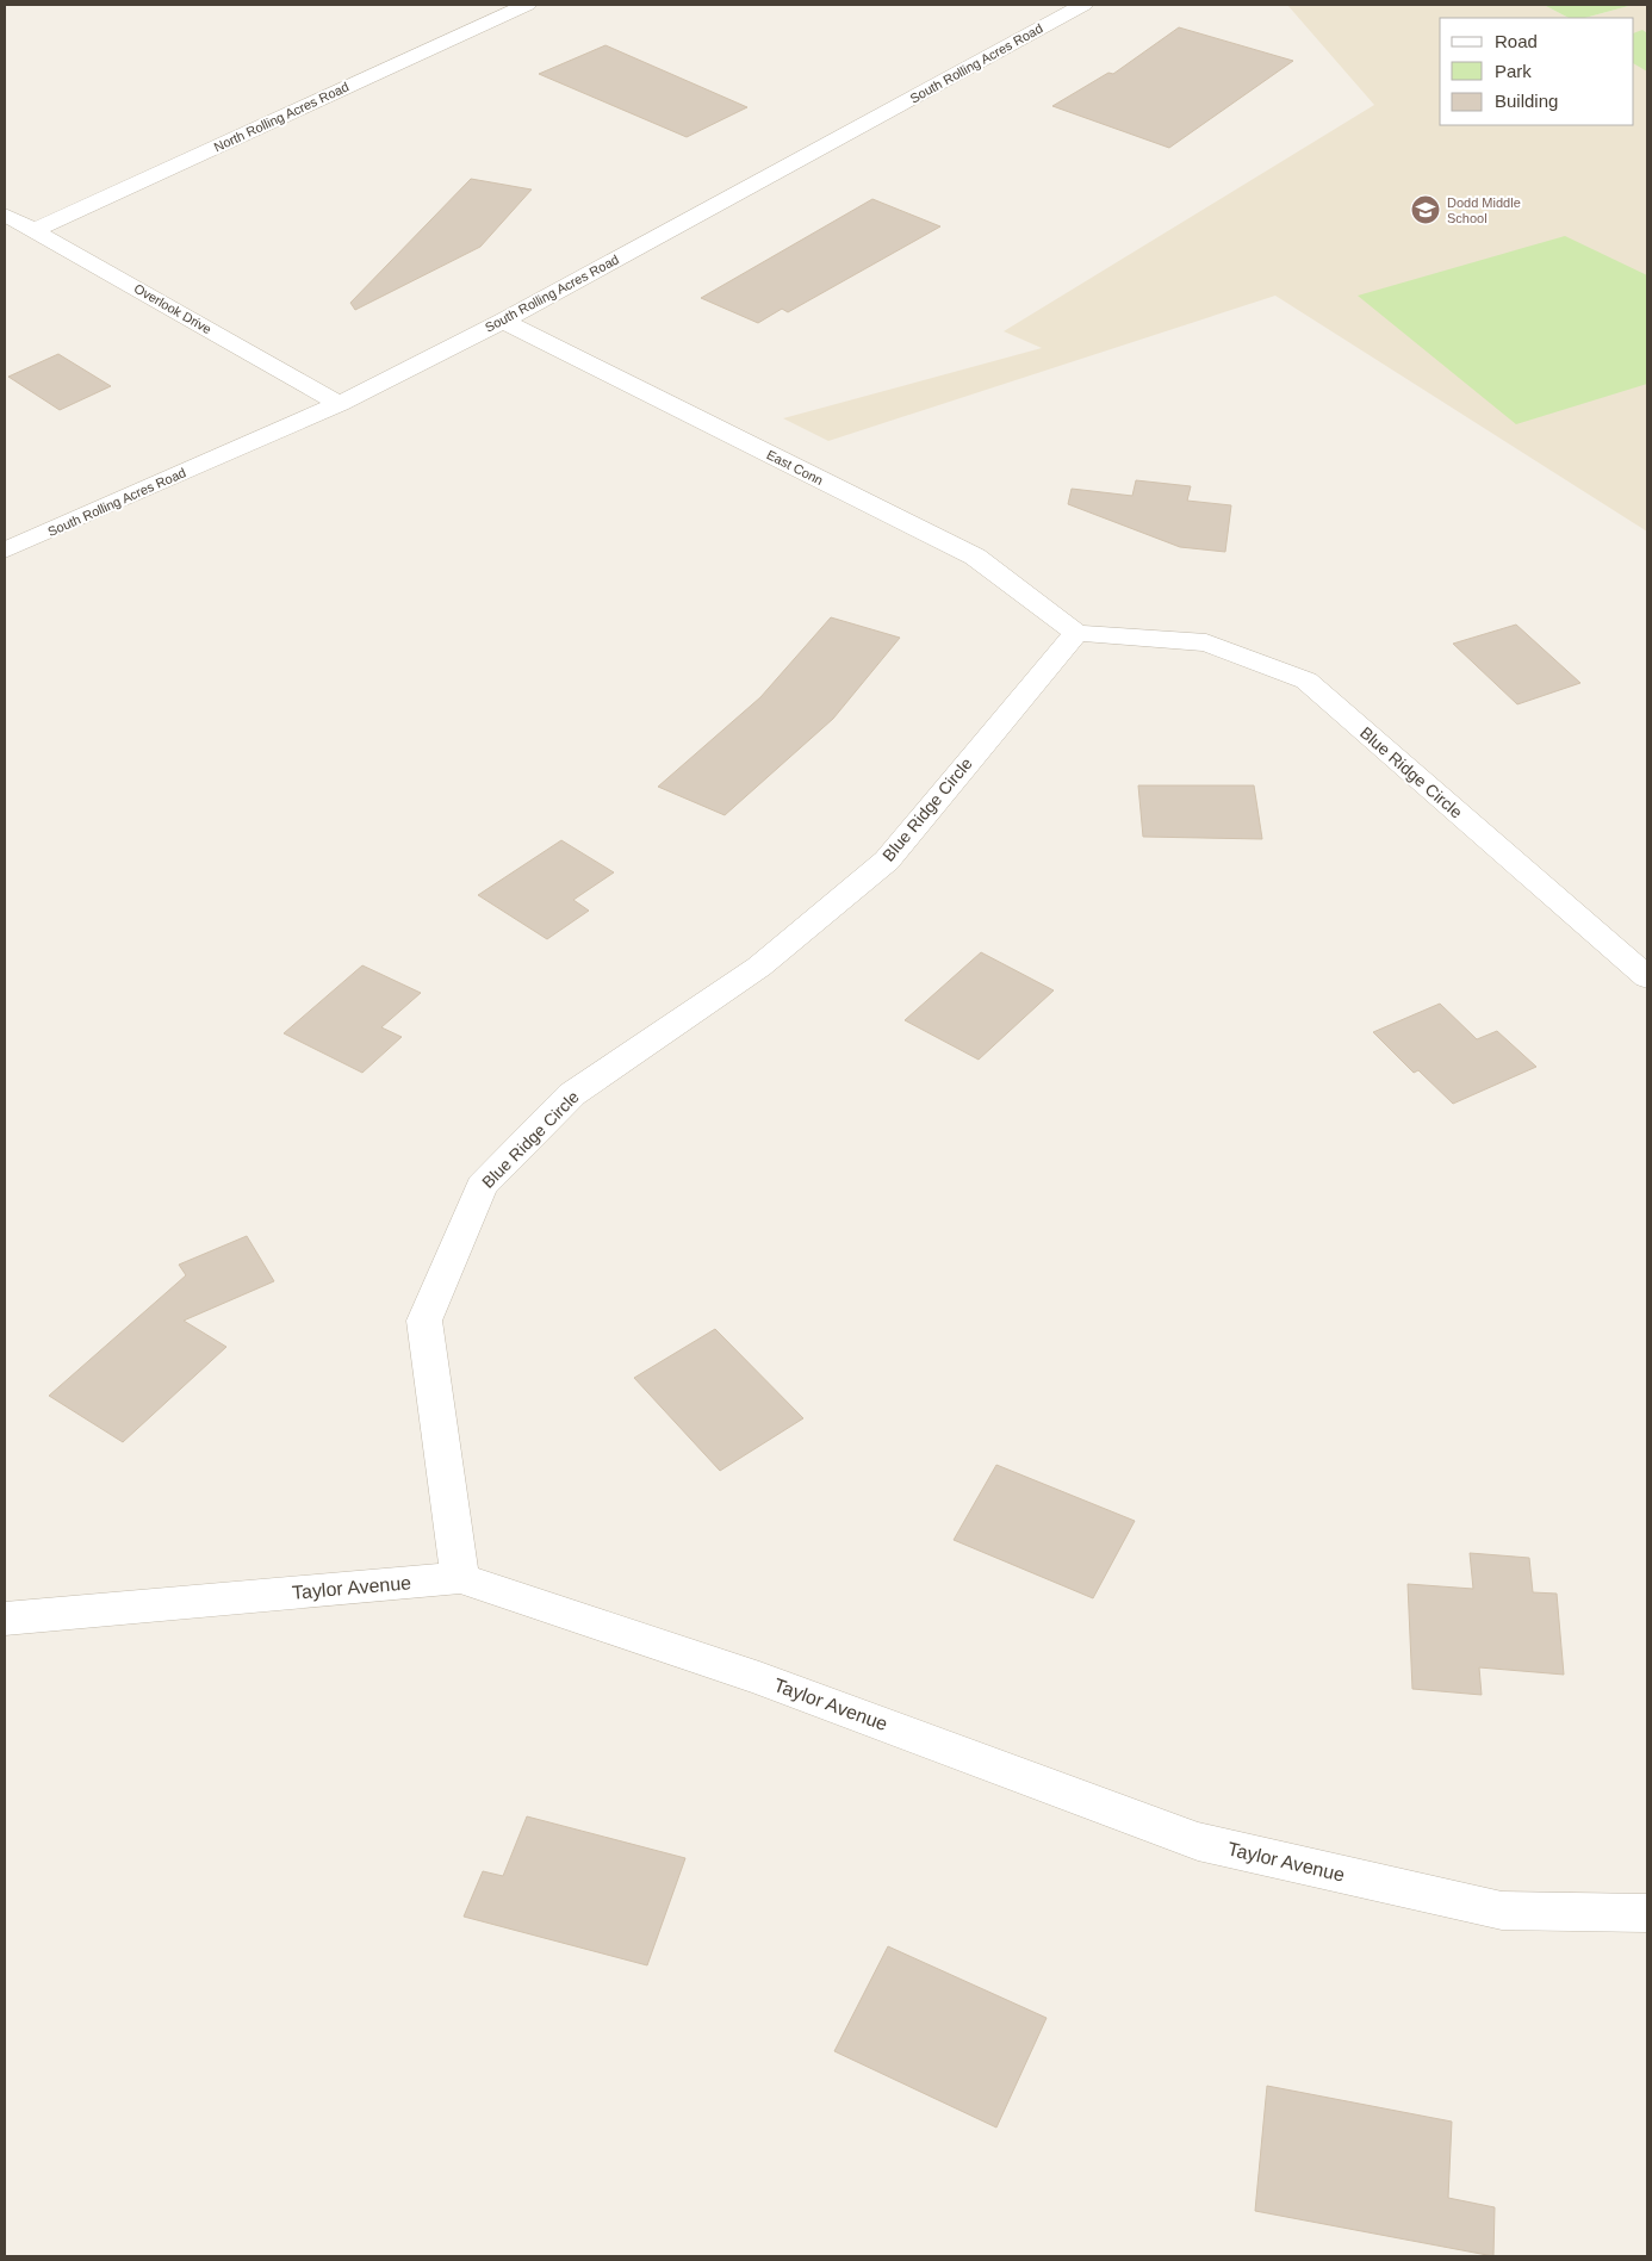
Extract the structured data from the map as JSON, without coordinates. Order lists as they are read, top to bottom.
{
  "streets": {
    "street": [
      "South Rolling Acres Road",
      "North Rolling Acres Road",
      "Overlook Drive",
      "East Conn",
      "Blue Ridge Circle",
      "Taylor Avenue"
    ]
  },
  "crossings": [
    ["South Rolling Acres Road", "Overlook Drive"],
    ["South Rolling Acres Road", "East Conn"],
    ["North Rolling Acres Road", "Overlook Drive"],
    ["East Conn", "Blue Ridge Circle"],
    ["Blue Ridge Circle", "Taylor Avenue"]
  ],
  "places": {
    "school or university": ["Dodd Middle School"]
  },
  "legend": ["Road", "Park", "Building"]
}
